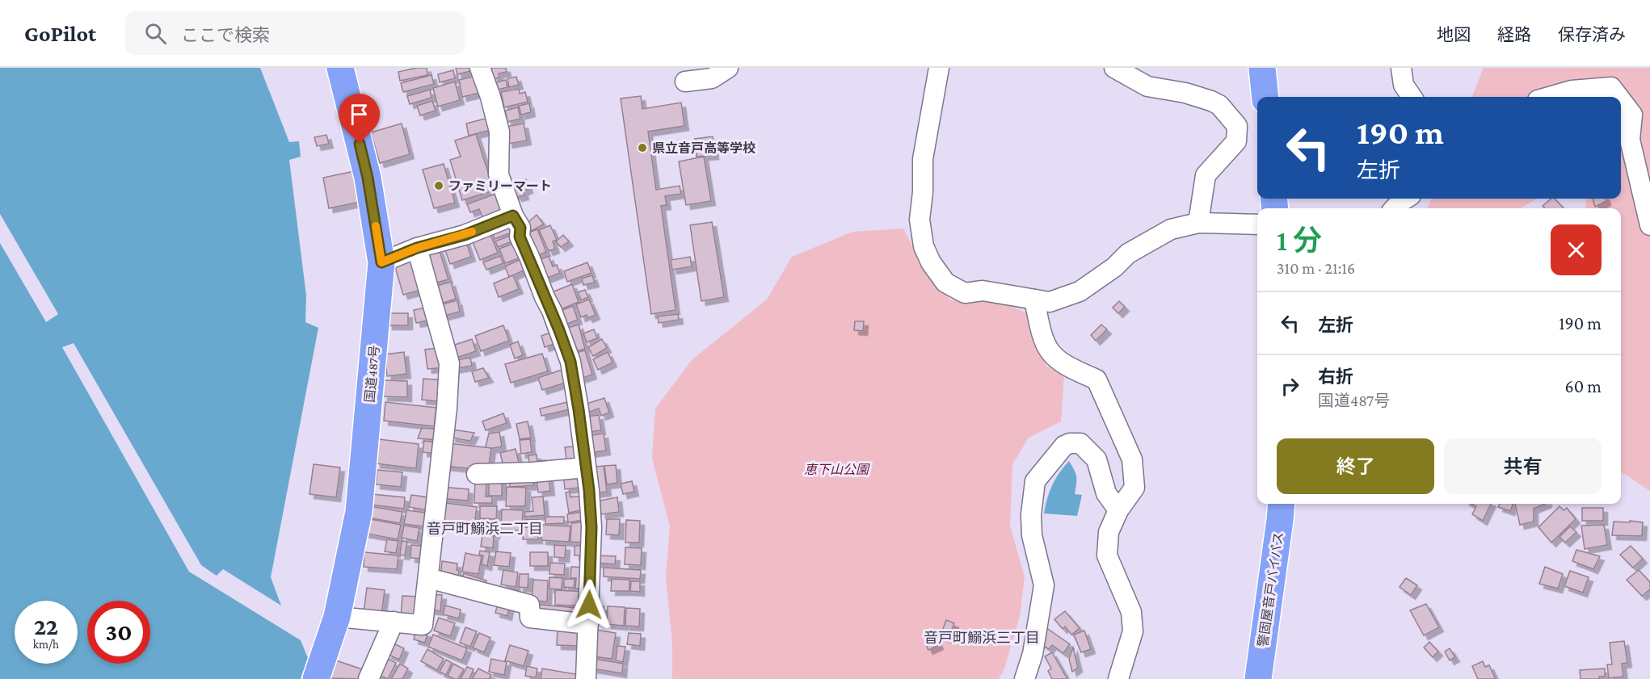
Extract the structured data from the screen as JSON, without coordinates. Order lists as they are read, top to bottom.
{
  "streets": {
    "highway": ["国道487号", "警固屋音戸バイパス"]
  },
  "districts": ["音戸町鰯浜二丁目", "音戸町鰯浜三丁目"],
  "parks": ["恵下山公園"],
  "places": ["県立音戸高等学校", "ファミリーマート"],
  "page": {
    "header": "GoPilot",
    "search": "ここで検索",
    "nav": ["地図", "経路", "保存済み"],
    "turn": ["190 m", "左折"],
    "heading": ["1 分", "310 m · 21:16"],
    "list": [
      {
        "name": "左折",
        "value": "190 m"
      },
      {
        "name": "右折",
        "note": "国道487号",
        "value": "60 m"
      }
    ],
    "buttons": ["終了", "共有"],
    "speed": "22 km/h",
    "limit": "30"
  }
}
